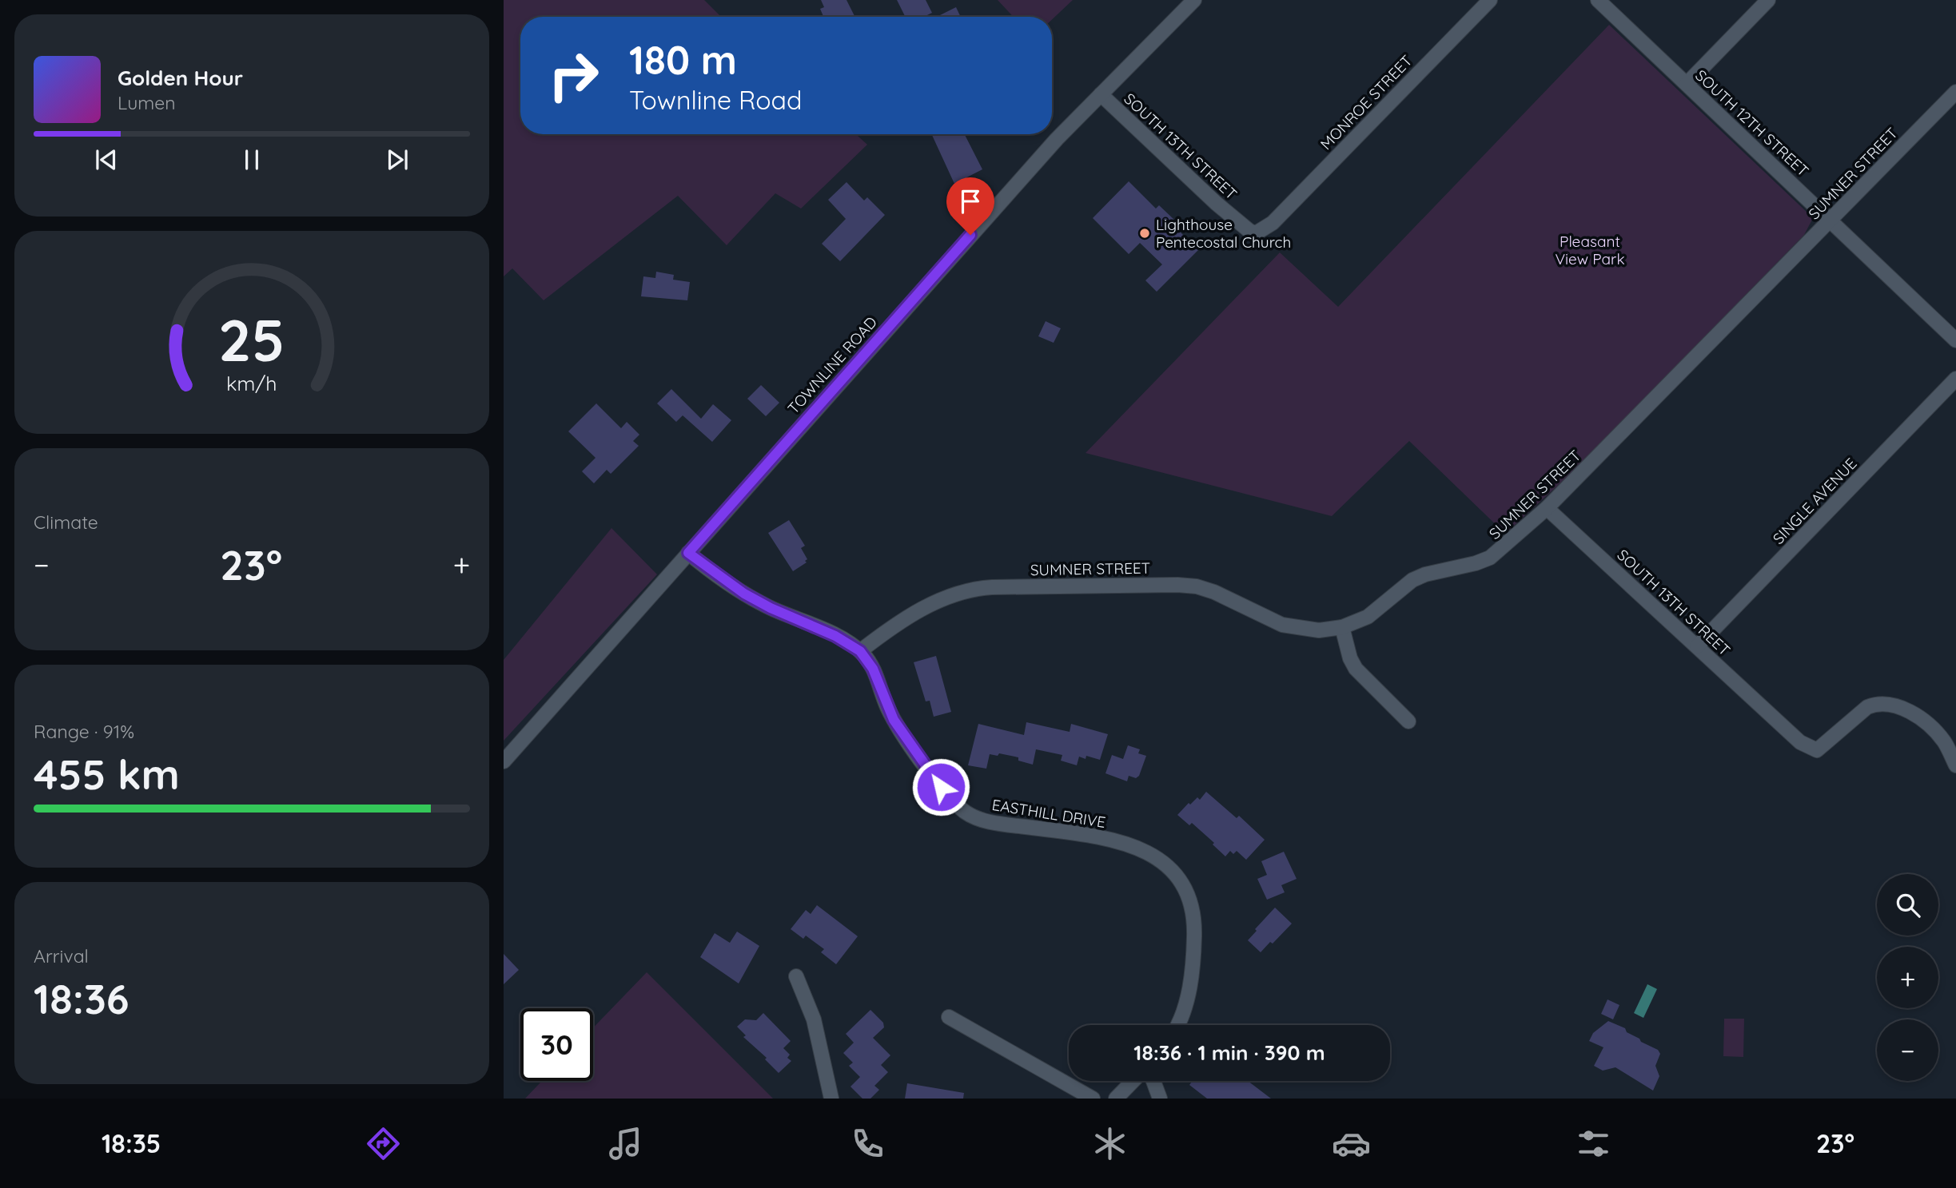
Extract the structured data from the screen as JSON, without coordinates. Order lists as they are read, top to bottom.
{
  "streets": {
    "street": [
      "MONROE STREET",
      "SOUTH 12TH STREET",
      "SOUTH 13TH STREET",
      "SUMNER STREET",
      "TOWNLINE ROAD",
      "SINGLE AVENUE",
      "EASTHILL DRIVE"
    ]
  },
  "crossings": [
    ["MONROE STREET", "SOUTH 13TH STREET"],
    ["SOUTH 12TH STREET", "SUMNER STREET"],
    ["SOUTH 13TH STREET", "SUMNER STREET"],
    ["SOUTH 13TH STREET", "TOWNLINE ROAD"],
    ["SOUTH 13TH STREET", "SINGLE AVENUE"],
    ["SUMNER STREET", "EASTHILL DRIVE"],
    ["TOWNLINE ROAD", "EASTHILL DRIVE"]
  ],
  "parks": ["Pleasant View Park"],
  "places": ["Lighthouse Pentecostal Church"],
  "page": {
    "turn": ["180 m", "Townline Road"],
    "song": ["Golden Hour", "Lumen"],
    "tile": [
      "Climate",
      ["Range · 91%", "455 km"],
      ["Arrival", "18:36"]
    ],
    "heat": ["−", "23°", "+"],
    "map_buttons": ["+", "−"],
    "limit": "30",
    "trip": "18:36 · 1 min · 390 m",
    "tabs": ["18:35", "23°"],
    "gauge": ["25", "km/h"]
  }
}
